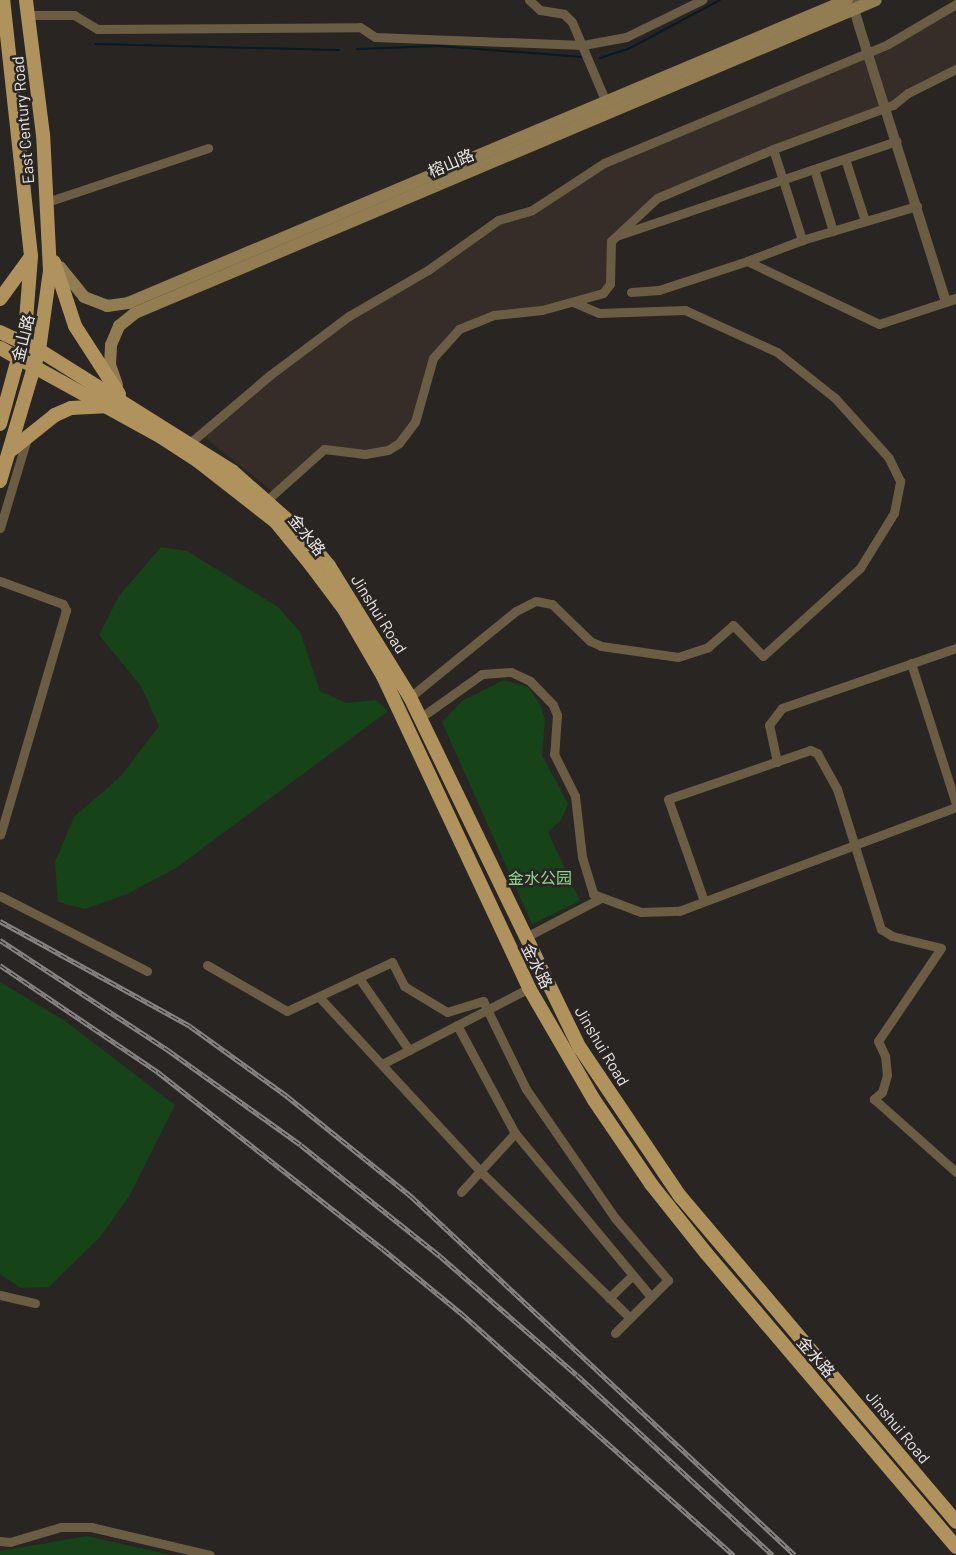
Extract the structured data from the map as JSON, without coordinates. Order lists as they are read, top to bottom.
{
  "streets": {
    "main road": [
      "East Century Road",
      "榕山路",
      "金山路",
      "金水路",
      "Jinshui Road"
    ]
  },
  "crossings": [
    ["East Century Road", "榕山路"],
    ["East Century Road", "金山路"],
    ["榕山路", "金山路"],
    ["榕山路", "Jinshui Road"],
    ["金山路", "金水路"],
    ["金山路", "Jinshui Road"]
  ],
  "parks": ["金水公园"]
}
